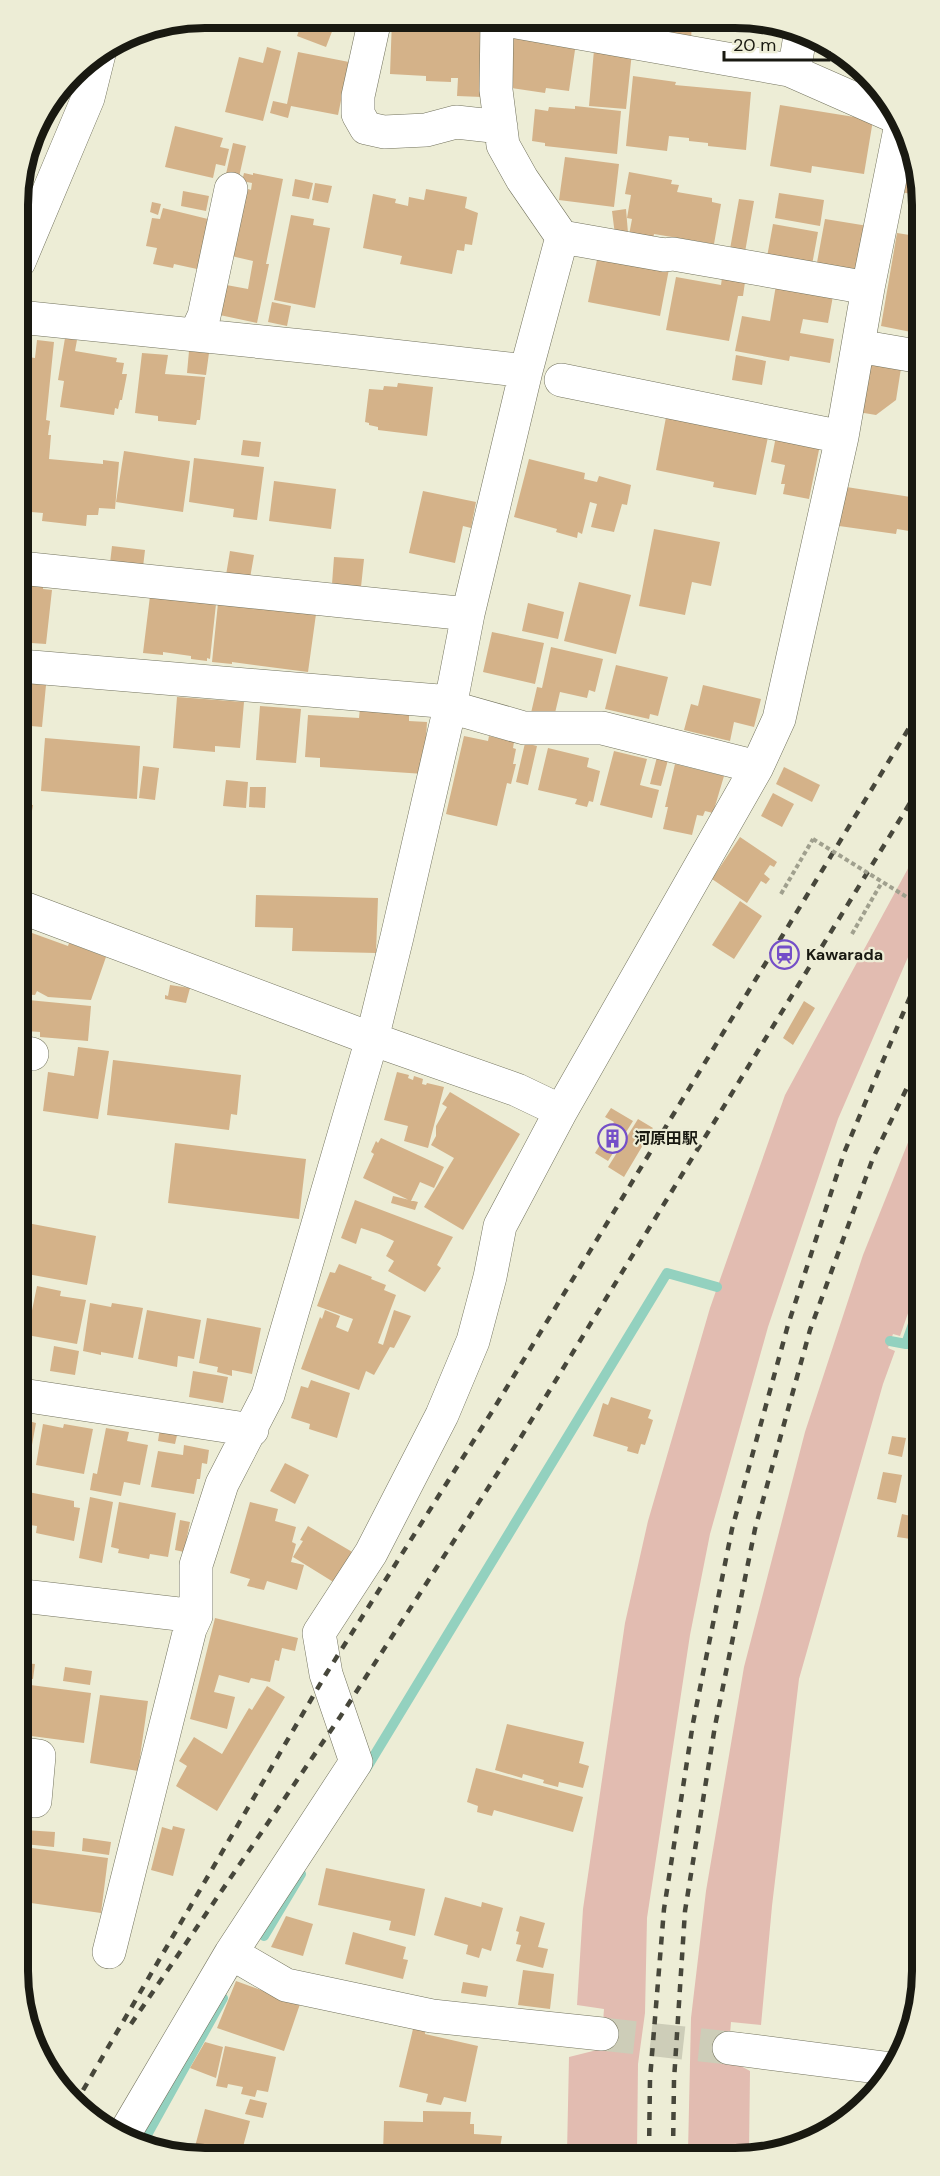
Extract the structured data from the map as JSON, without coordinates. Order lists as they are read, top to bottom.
{
  "places": {
    "station": ["Kawarada"],
    "building": ["河原田駅"]
  },
  "scale_bar": "20 m"
}
